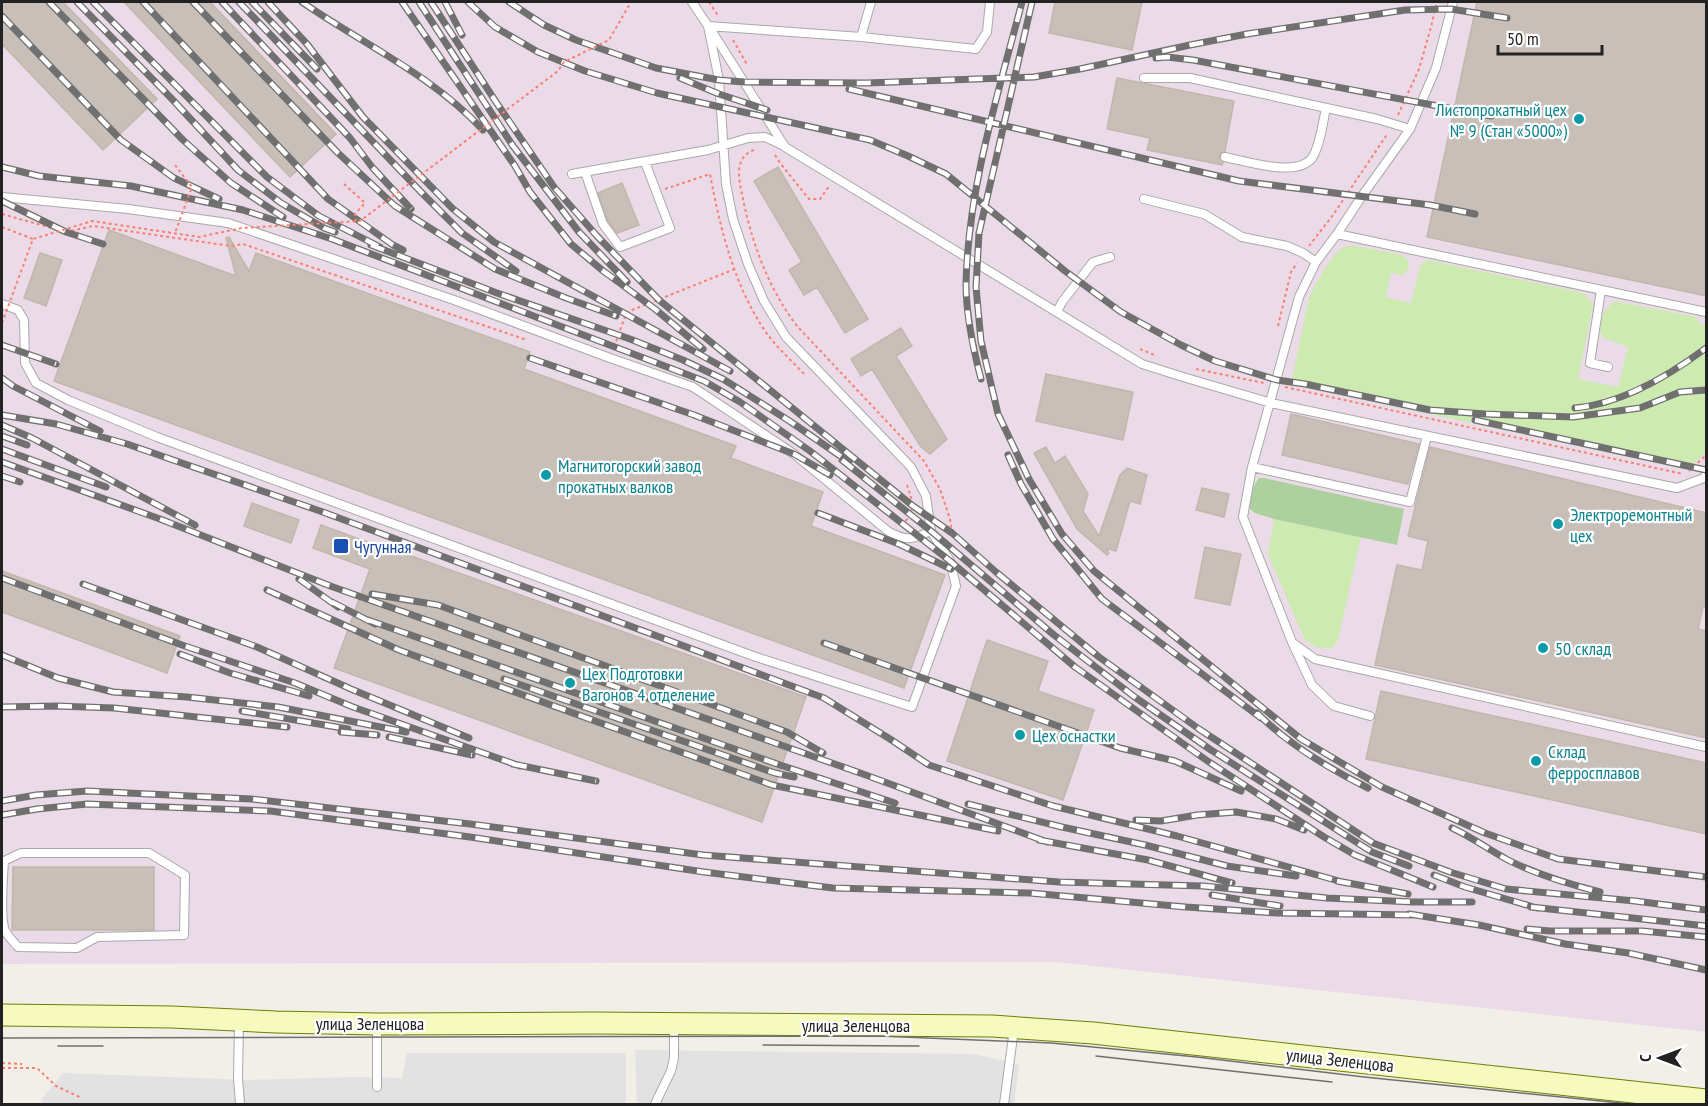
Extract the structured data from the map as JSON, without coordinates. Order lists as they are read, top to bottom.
{
  "streets": {
    "main road": ["улица Зеленцова"]
  },
  "places": {
    "other": [
      "Листопрокатный цех № 9 (Стан «5000»)",
      "Магнитогорский завод прокатных валков",
      "Электроремонтный цех",
      "50 склад",
      "Цех Подготовки Вагонов 4 отделение",
      "Цех оснастки",
      "Склад ферросплавов"
    ],
    "transit": ["Чугунная"]
  },
  "scale_bar": "50 m",
  "north": "left"
}
